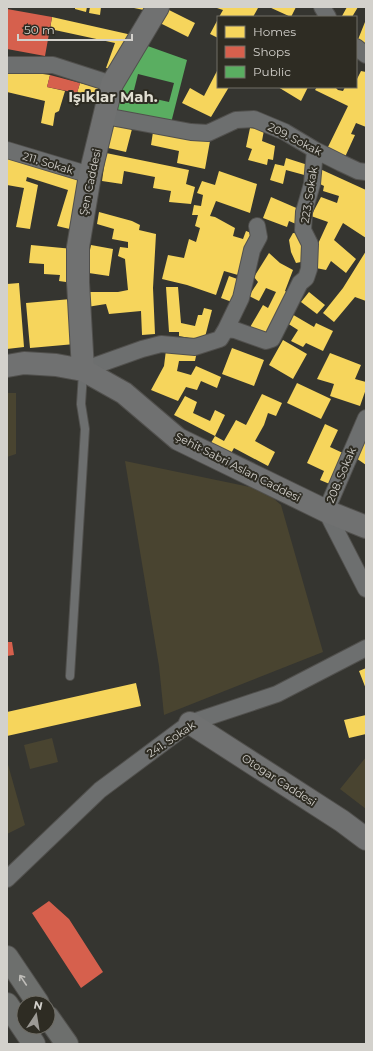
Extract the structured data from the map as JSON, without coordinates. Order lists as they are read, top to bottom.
{
  "streets": {
    "street": [
      "209. Sokak",
      "211. Sokak",
      "Şen Caddesi",
      "223. Sokak",
      "Şehit Sabri Aslan Caddesi",
      "208. Sokak",
      "241. Sokak",
      "Otogar Caddesi"
    ]
  },
  "crossings": [
    ["209. Sokak", "Şen Caddesi"],
    ["209. Sokak", "223. Sokak"],
    ["211. Sokak", "Şen Caddesi"],
    ["Şen Caddesi", "Şehit Sabri Aslan Caddesi"],
    ["Şehit Sabri Aslan Caddesi", "208. Sokak"],
    ["241. Sokak", "Otogar Caddesi"]
  ],
  "districts": ["Işıklar Mah."],
  "legend": ["Homes", "Shops", "Public"],
  "scale_bar": "50 m",
  "north": "top"
}
